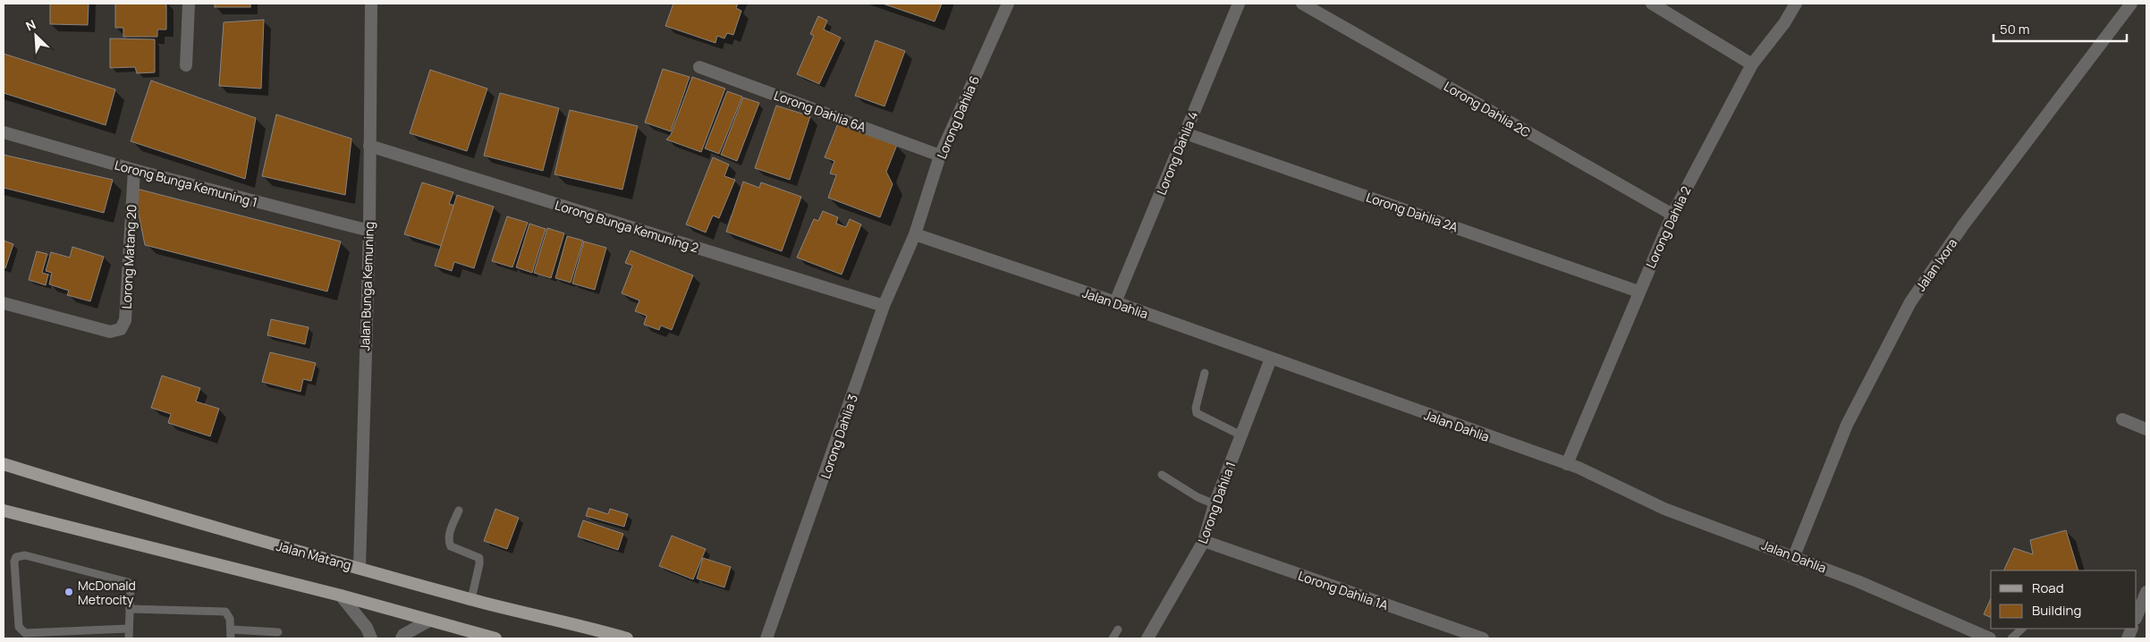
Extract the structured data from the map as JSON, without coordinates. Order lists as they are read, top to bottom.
{
  "streets": {
    "main road": ["Jalan Matang"],
    "street": [
      "Lorong Dahlia 2C",
      "Lorong Dahlia 6A",
      "Lorong Dahlia 6",
      "Lorong Dahlia 4",
      "Lorong Bunga Kemuning 1",
      "Lorong Dahlia 2A",
      "Lorong Bunga Kemuning 2",
      "Lorong Dahlia 2",
      "Lorong Matang 20",
      "Jalan Ixora",
      "Jalan Bunga Kemuning",
      "Jalan Dahlia",
      "Lorong Dahlia 3",
      "Lorong Dahlia 1",
      "Lorong Dahlia 1A"
    ]
  },
  "crossings": [
    ["Lorong Dahlia 2C", "Lorong Dahlia 2"],
    ["Lorong Dahlia 6A", "Lorong Dahlia 6"],
    ["Lorong Dahlia 6", "Jalan Dahlia"],
    ["Lorong Dahlia 6", "Lorong Dahlia 3"],
    ["Lorong Dahlia 4", "Lorong Dahlia 2A"],
    ["Lorong Dahlia 4", "Jalan Dahlia"],
    ["Lorong Bunga Kemuning 1", "Lorong Matang 20"],
    ["Lorong Bunga Kemuning 1", "Jalan Bunga Kemuning"],
    ["Lorong Dahlia 2A", "Lorong Dahlia 2"],
    ["Lorong Bunga Kemuning 2", "Jalan Bunga Kemuning"],
    ["Lorong Bunga Kemuning 2", "Lorong Dahlia 3"],
    ["Lorong Dahlia 2", "Jalan Dahlia"],
    ["Jalan Ixora", "Jalan Dahlia"],
    ["Jalan Bunga Kemuning", "Jalan Matang"],
    ["Jalan Dahlia", "Lorong Dahlia 3"],
    ["Jalan Dahlia", "Lorong Dahlia 1"],
    ["Lorong Dahlia 1", "Lorong Dahlia 1A"]
  ],
  "places": ["McDonald Metrocity"],
  "legend": ["Road", "Building"],
  "scale_bar": "50 m",
  "north": "top left"
}
